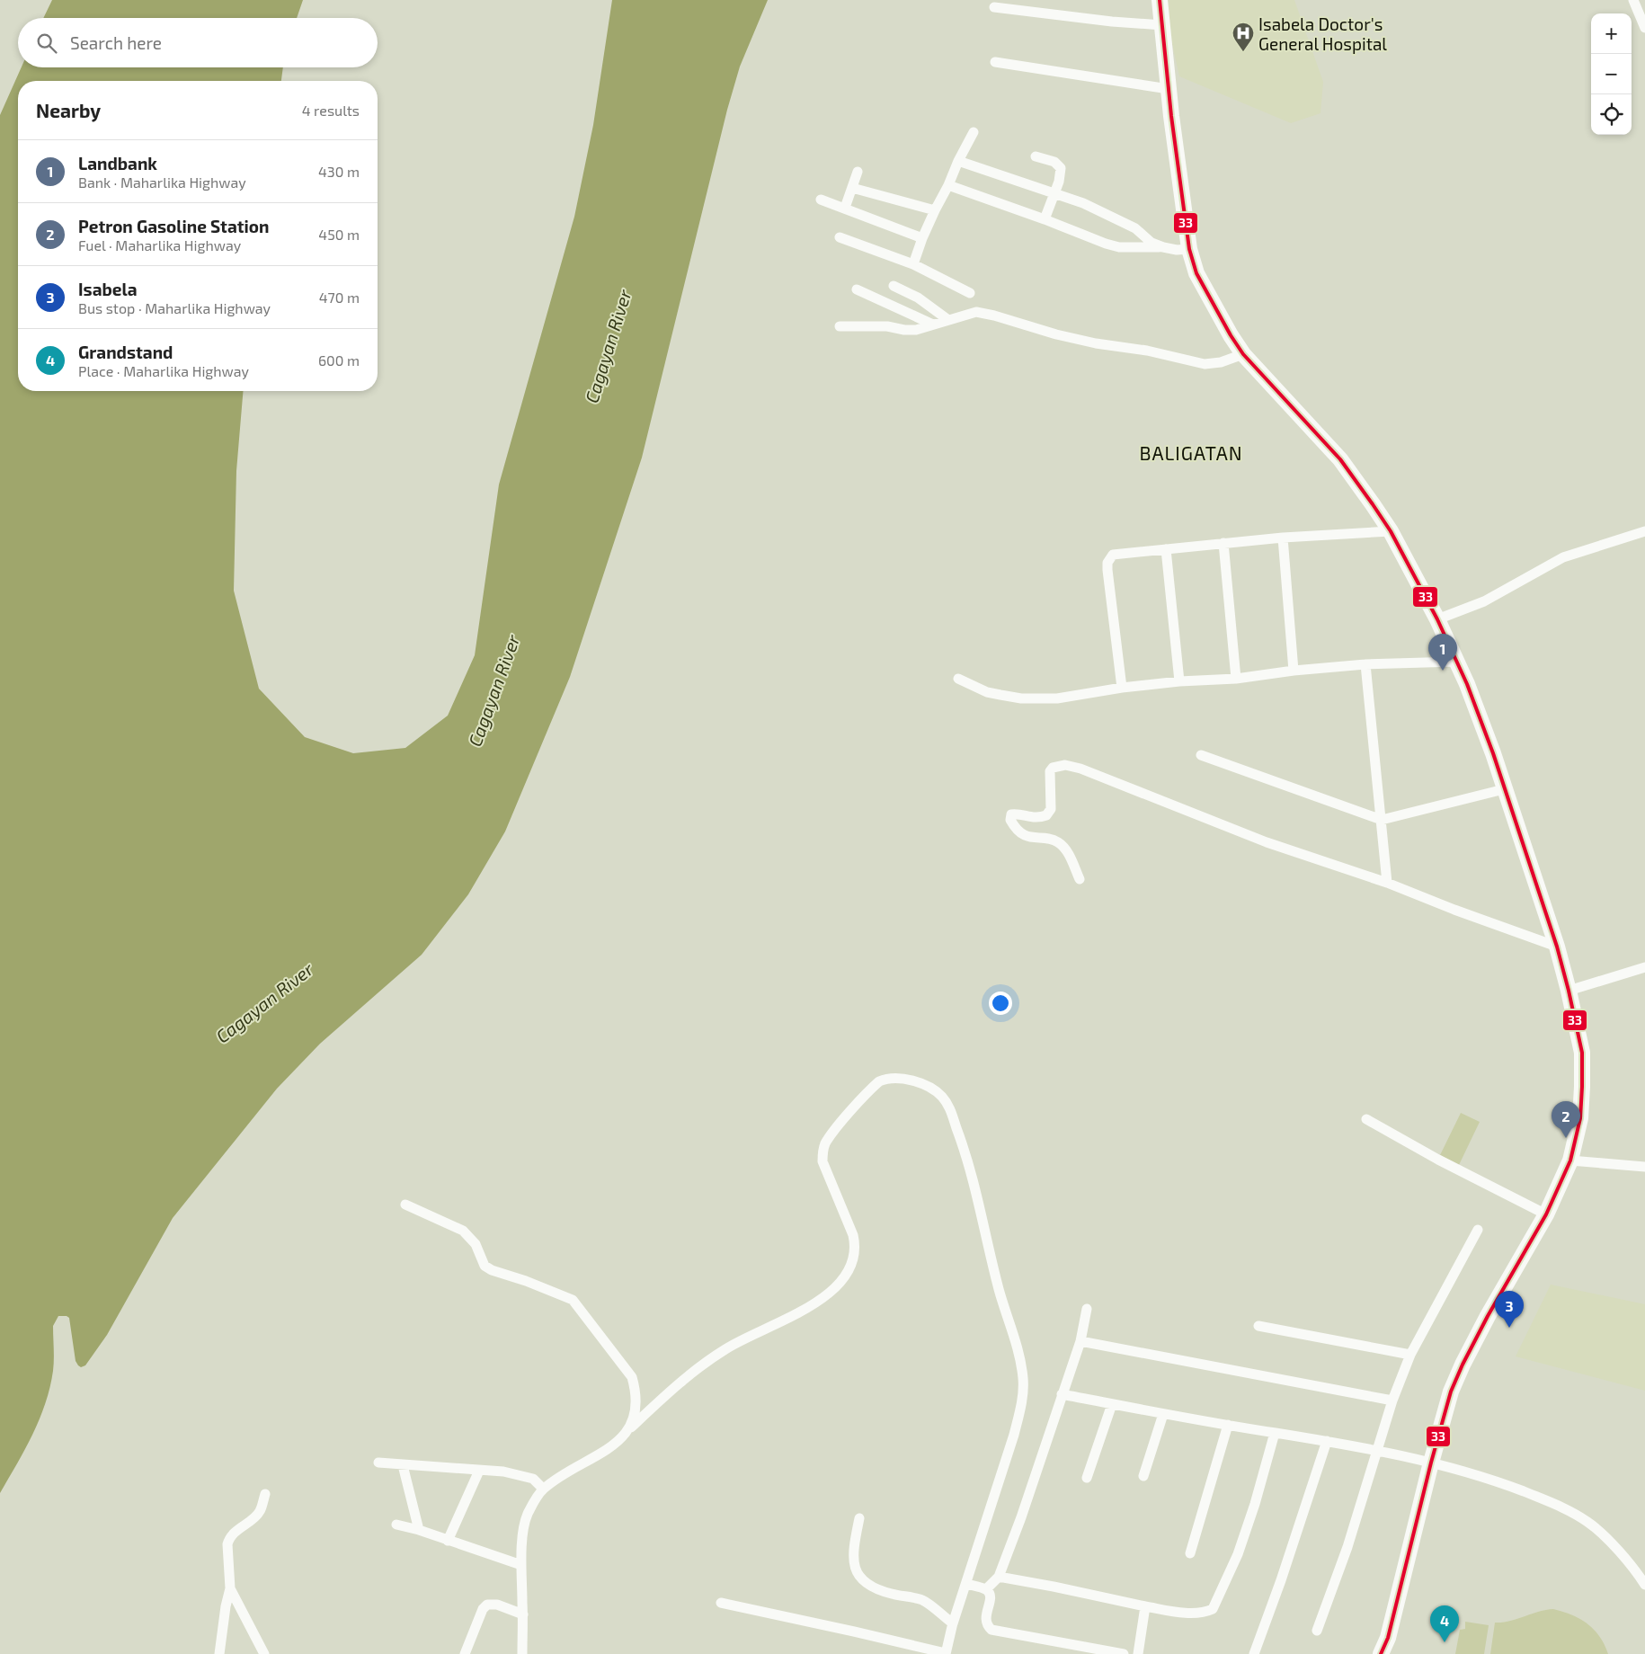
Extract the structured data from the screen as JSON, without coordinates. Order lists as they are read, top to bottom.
{
  "districts": ["BALIGATAN"],
  "water": ["Cagayan River"],
  "places": {
    "hospital": ["Isabela Doctor's General Hospital"]
  },
  "lines": ["transit line 33"],
  "page": {
    "map_buttons": ["+", "−"],
    "search": "Search here",
    "heading": ["Nearby", "4 results"],
    "list": [
      {
        "mark": "1",
        "name": "Landbank",
        "note": "Bank · Maharlika Highway",
        "value": "430 m"
      },
      {
        "mark": "2",
        "name": "Petron Gasoline Station",
        "note": "Fuel · Maharlika Highway",
        "value": "450 m"
      },
      {
        "mark": "3",
        "name": "Isabela",
        "note": "Bus stop · Maharlika Highway",
        "value": "470 m"
      },
      {
        "mark": "4",
        "name": "Grandstand",
        "note": "Place · Maharlika Highway",
        "value": "600 m"
      }
    ],
    "pins": [
      "1",
      "2",
      "3",
      "4"
    ]
  }
}
